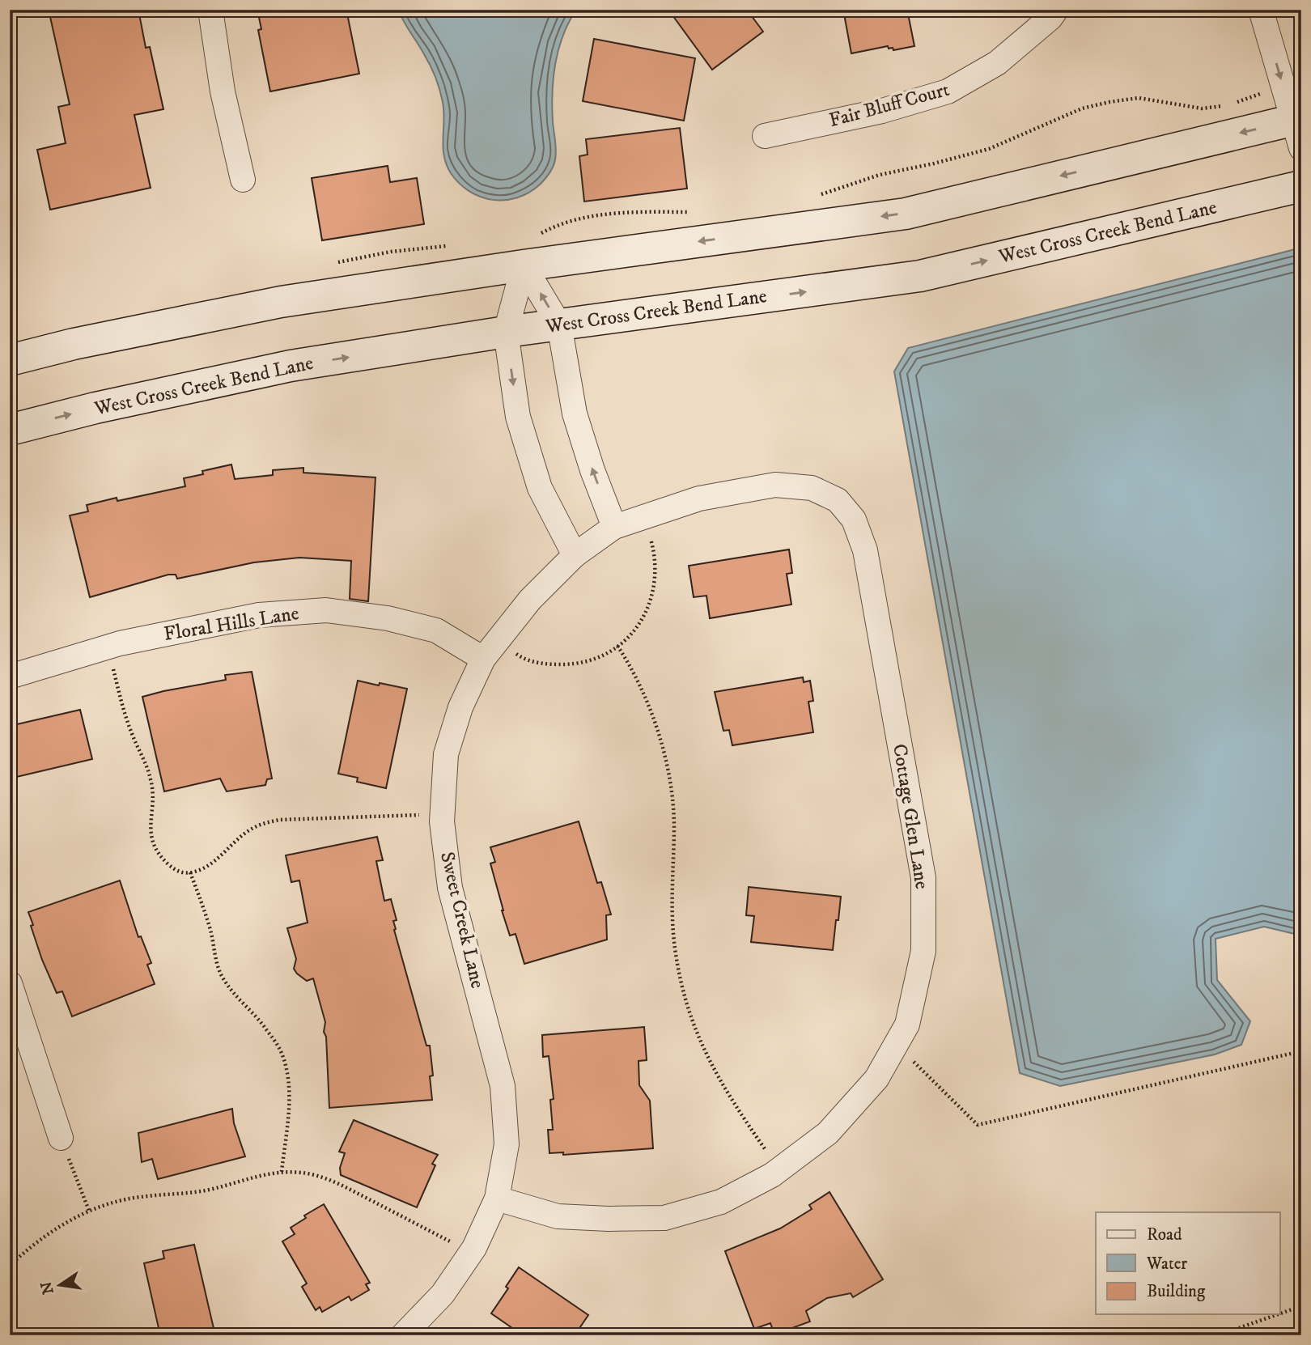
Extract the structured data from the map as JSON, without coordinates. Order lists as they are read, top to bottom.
{
  "streets": {
    "main road": ["West Cross Creek Bend Lane"],
    "street": [
      "Fair Bluff Court",
      "Floral Hills Lane",
      "Cottage Glen Lane",
      "Sweet Creek Lane"
    ]
  },
  "crossings": [
    ["Floral Hills Lane", "Sweet Creek Lane"],
    ["Cottage Glen Lane", "Sweet Creek Lane"]
  ],
  "legend": ["Road", "Water", "Building"],
  "north": "left"
}
